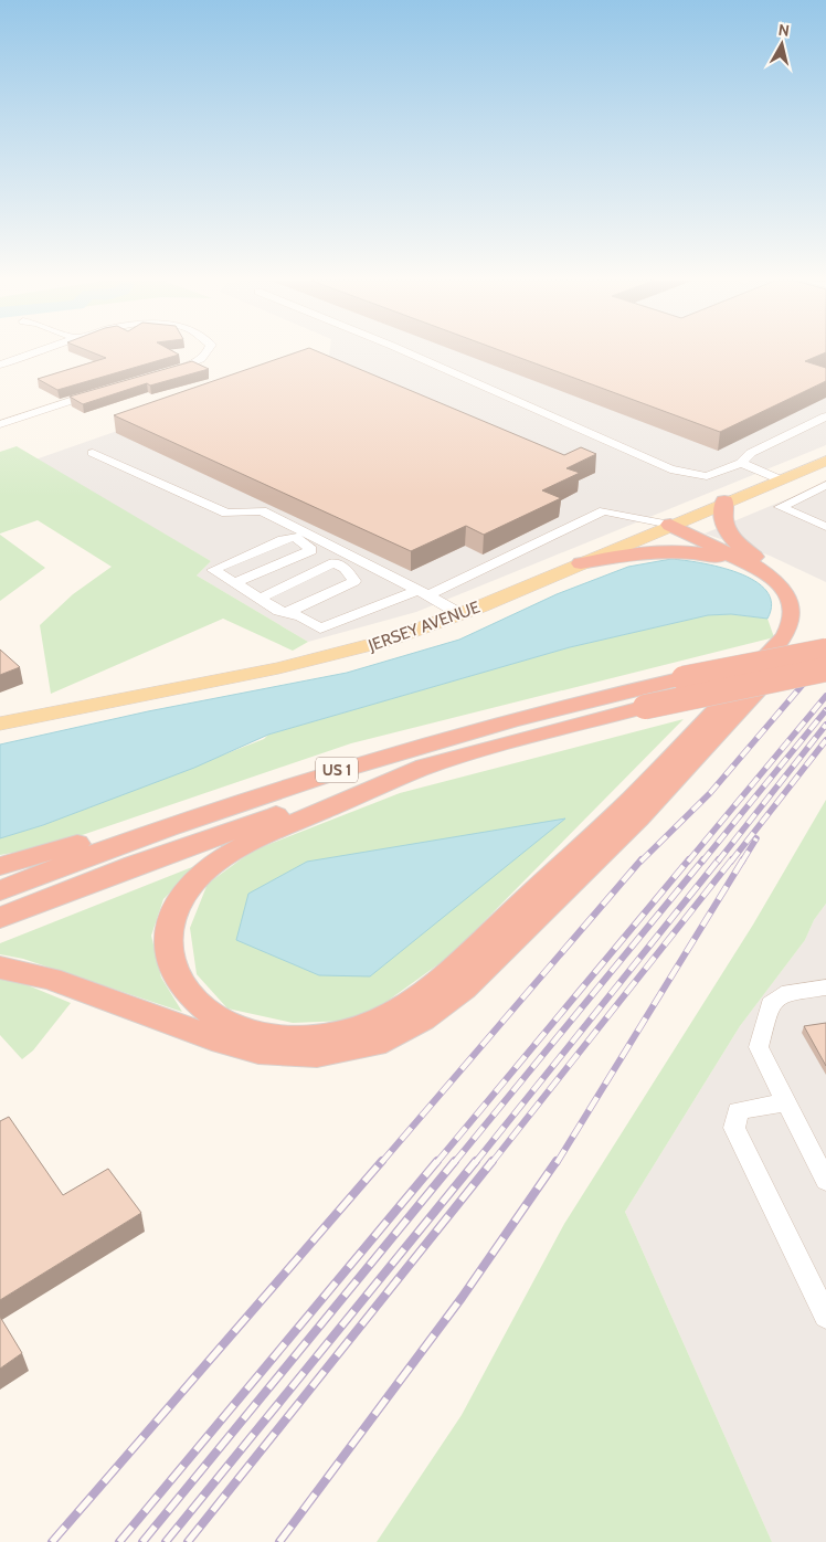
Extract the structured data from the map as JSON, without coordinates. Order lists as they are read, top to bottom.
{
  "streets": {
    "highway": ["US 1"],
    "main road": ["JERSEY AVENUE"]
  },
  "north": "top"
}
